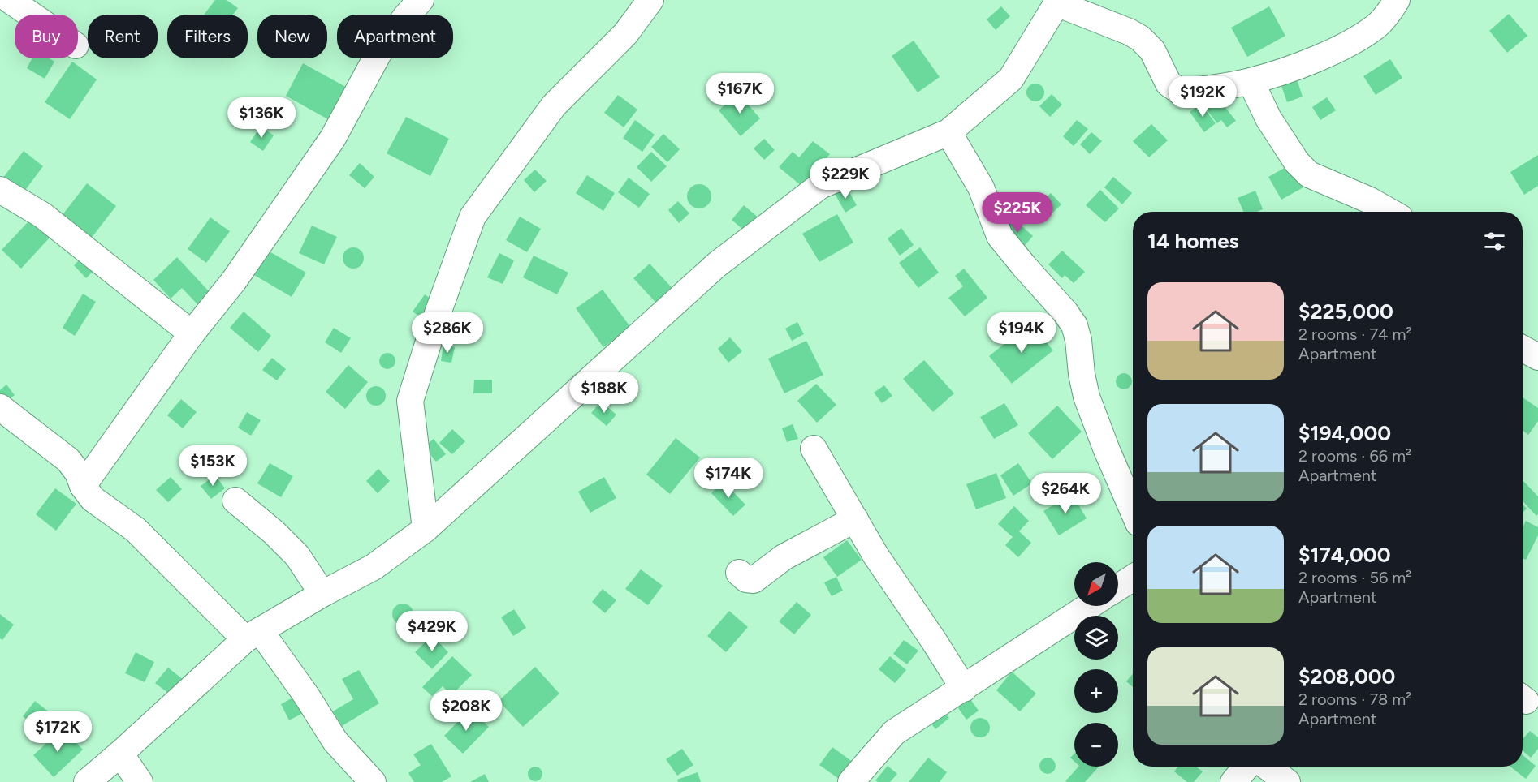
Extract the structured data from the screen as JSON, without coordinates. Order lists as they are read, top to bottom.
{
  "north": "bottom left",
  "page": {
    "chip": [
      "Buy",
      "Rent",
      "Filters",
      "New",
      "Apartment"
    ],
    "price": [
      "$167K",
      "$192K",
      "$136K",
      "$229K",
      "$225K",
      "$286K",
      "$194K",
      "$188K",
      "$153K",
      "$174K",
      "$264K",
      "$429K",
      "$208K",
      "$172K"
    ],
    "heading": "14 homes",
    "list": [
      {
        "name": "$225,000",
        "note": "2 rooms · 74 m² · Apartment"
      },
      {
        "name": "$194,000",
        "note": "2 rooms · 66 m² · Apartment"
      },
      {
        "name": "$174,000",
        "note": "2 rooms · 56 m² · Apartment"
      },
      {
        "name": "$208,000",
        "note": "2 rooms · 78 m² · Apartment"
      }
    ],
    "map_buttons": ["+", "−"]
  }
}
